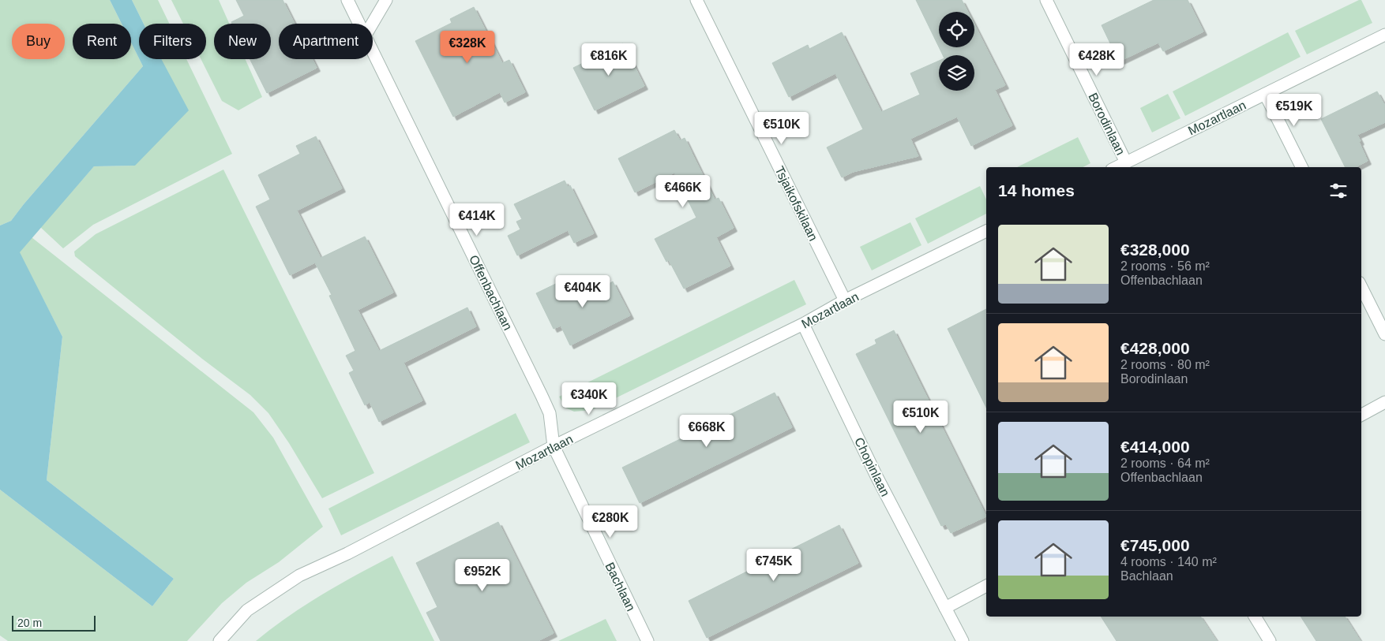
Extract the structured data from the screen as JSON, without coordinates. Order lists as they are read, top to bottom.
{
  "streets": {
    "street": [
      "Mozartlaan",
      "Borodinlaan",
      "Tsjaikofskilaan",
      "Offenbachlaan",
      "Chopinlaan",
      "Bachlaan"
    ]
  },
  "crossings": [
    ["Mozartlaan", "Borodinlaan"],
    ["Mozartlaan", "Tsjaikofskilaan"],
    ["Mozartlaan", "Offenbachlaan"],
    ["Mozartlaan", "Chopinlaan"],
    ["Mozartlaan", "Bachlaan"],
    ["Offenbachlaan", "Bachlaan"]
  ],
  "scale_bar": "20 m",
  "page": {
    "chip": [
      "Buy",
      "Rent",
      "Filters",
      "New",
      "Apartment"
    ],
    "price": [
      "€328K",
      "€816K",
      "€428K",
      "€519K",
      "€510K",
      "€466K",
      "€414K",
      "€404K",
      "€340K",
      "€510K",
      "€668K",
      "€280K",
      "€745K",
      "€952K"
    ],
    "heading": "14 homes",
    "list": [
      {
        "name": "€328,000",
        "note": "2 rooms · 56 m² · Offenbachlaan"
      },
      {
        "name": "€428,000",
        "note": "2 rooms · 80 m² · Borodinlaan"
      },
      {
        "name": "€414,000",
        "note": "2 rooms · 64 m² · Offenbachlaan"
      },
      {
        "name": "€745,000",
        "note": "4 rooms · 140 m² · Bachlaan"
      }
    ],
    "scale": "20 m"
  }
}
